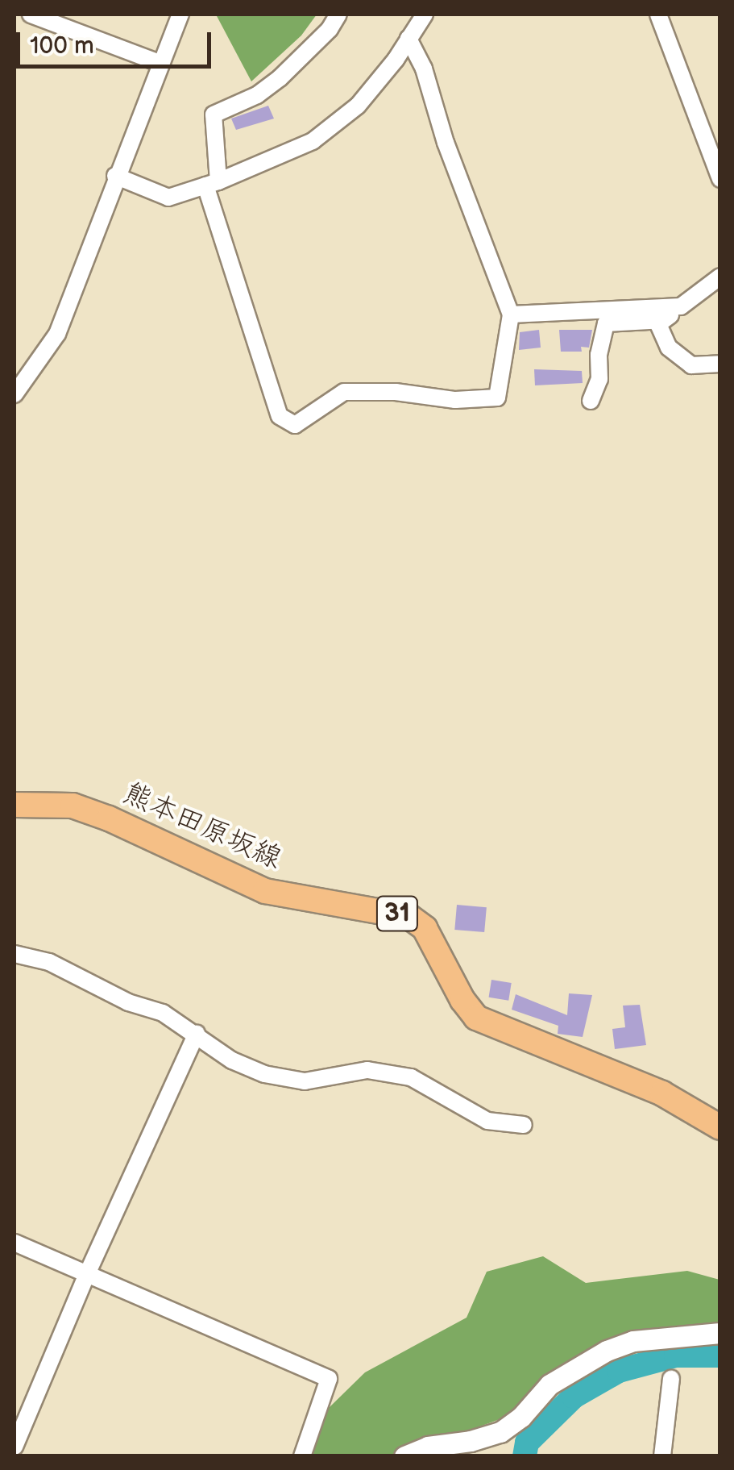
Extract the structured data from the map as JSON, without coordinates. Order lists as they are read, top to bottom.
{
  "streets": {
    "main road": ["熊本田原坂線", "31"]
  },
  "scale_bar": "100 m"
}
